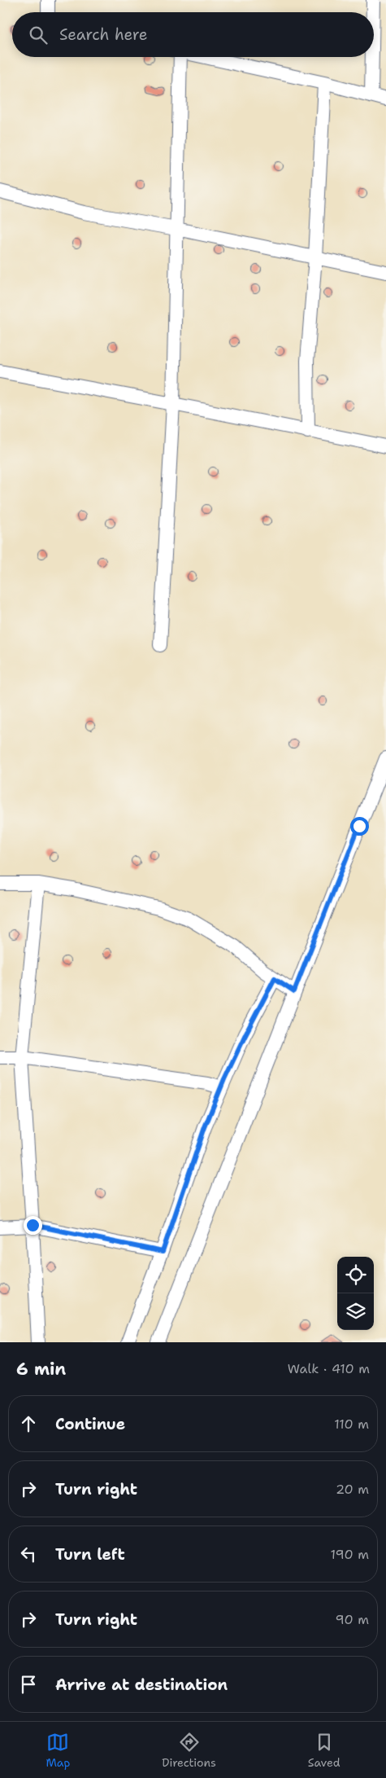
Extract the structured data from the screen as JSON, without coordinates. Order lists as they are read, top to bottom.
{
  "page": {
    "search": "Search here",
    "heading": ["6 min", "Walk · 410 m"],
    "list": [
      ["Continue", "110 m"],
      ["Turn right", "20 m"],
      ["Turn left", "190 m"],
      ["Turn right", "90 m"],
      "Arrive at destination"
    ],
    "nav": ["Map", "Directions", "Saved"]
  }
}
